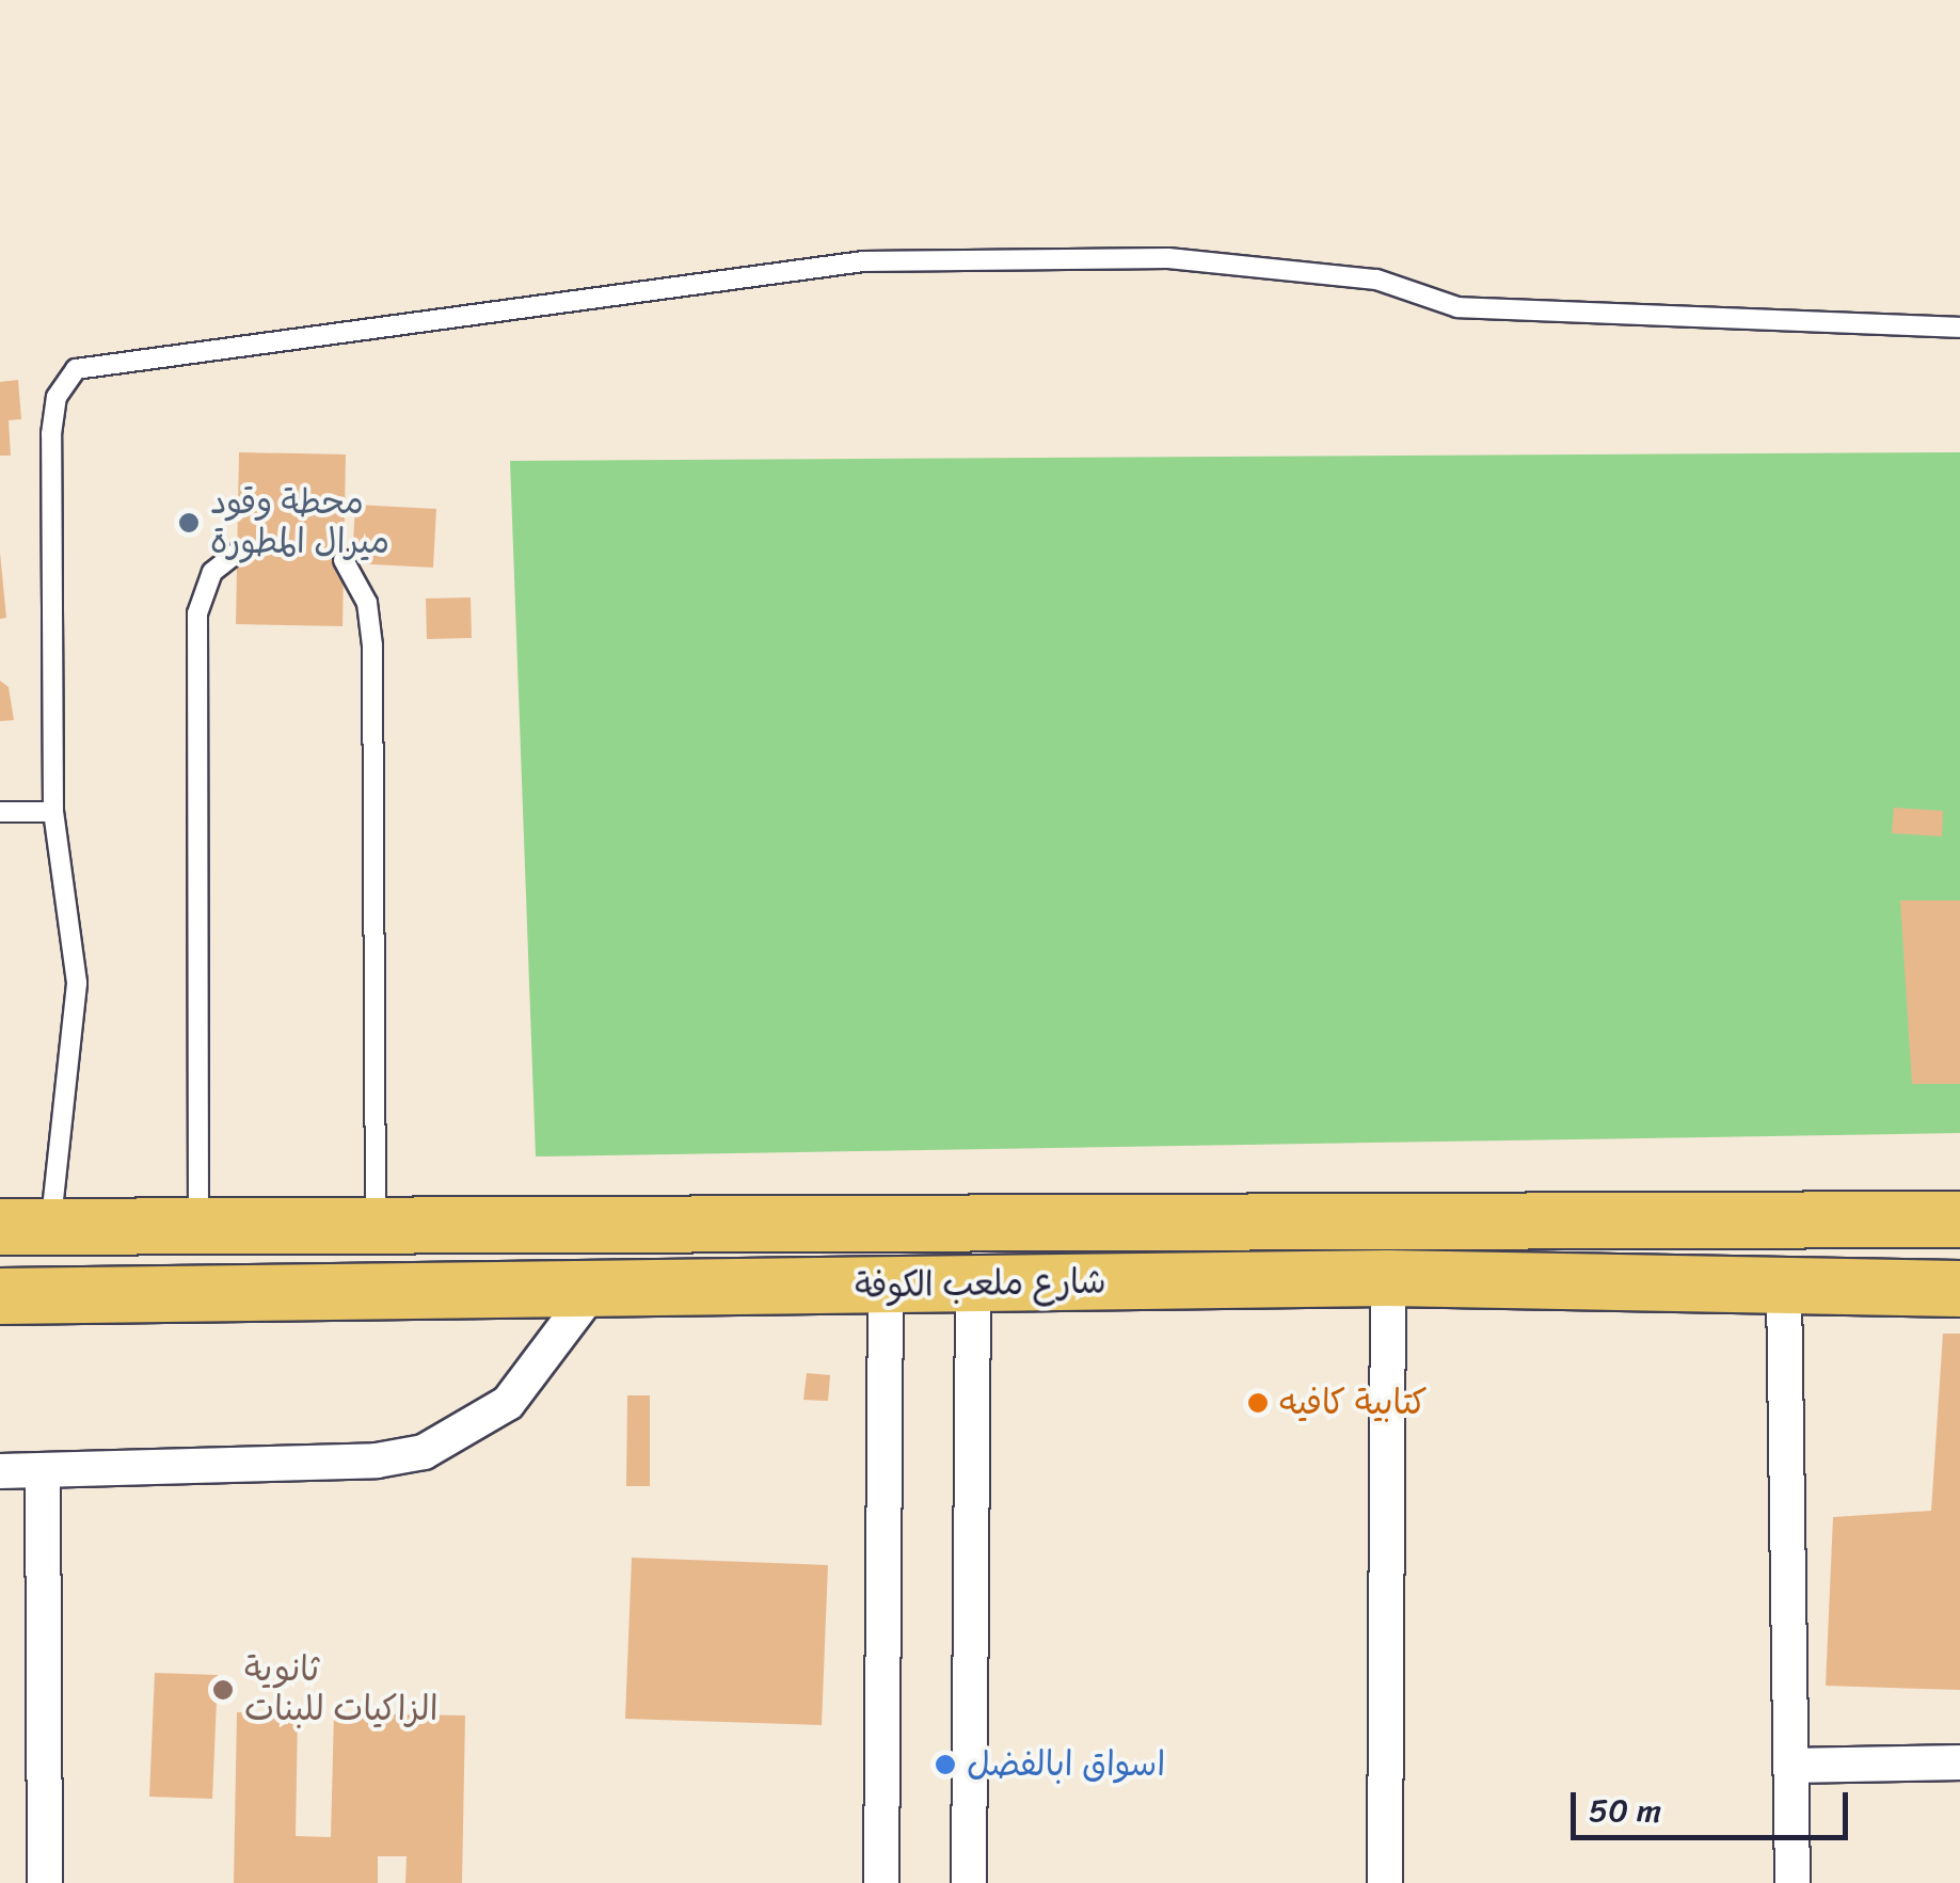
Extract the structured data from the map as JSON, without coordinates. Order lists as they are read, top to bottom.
{
  "streets": {
    "main road": ["شارع ملعب الكوفة"]
  },
  "places": [
    "محطة وقود ميرال المطورة",
    "كتابية كافيه",
    "ثانوية الزاكيات للبنات",
    "اسواق ابالفضل"
  ],
  "scale_bar": "50 m"
}
